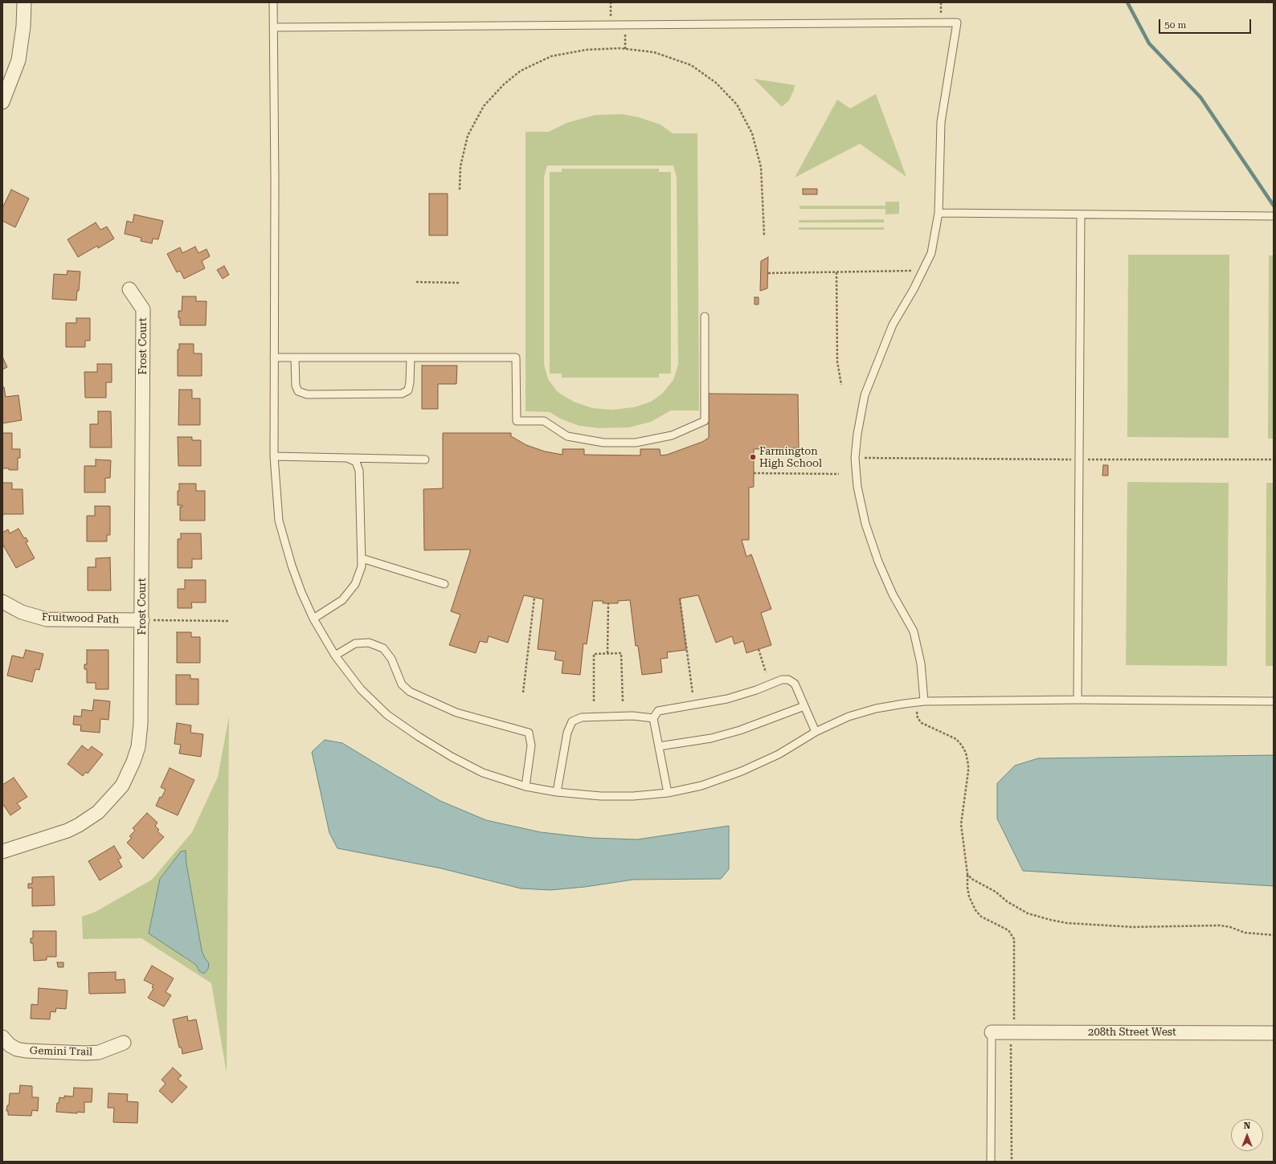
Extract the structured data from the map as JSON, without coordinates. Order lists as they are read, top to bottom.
{
  "streets": {
    "street": [
      "Frost Court",
      "Fruitwood Path",
      "208th Street West",
      "Gemini Trail"
    ]
  },
  "crossings": [
    ["Frost Court", "Fruitwood Path"]
  ],
  "places": ["Farmington High School"],
  "scale_bar": "50 m",
  "north": "top"
}
